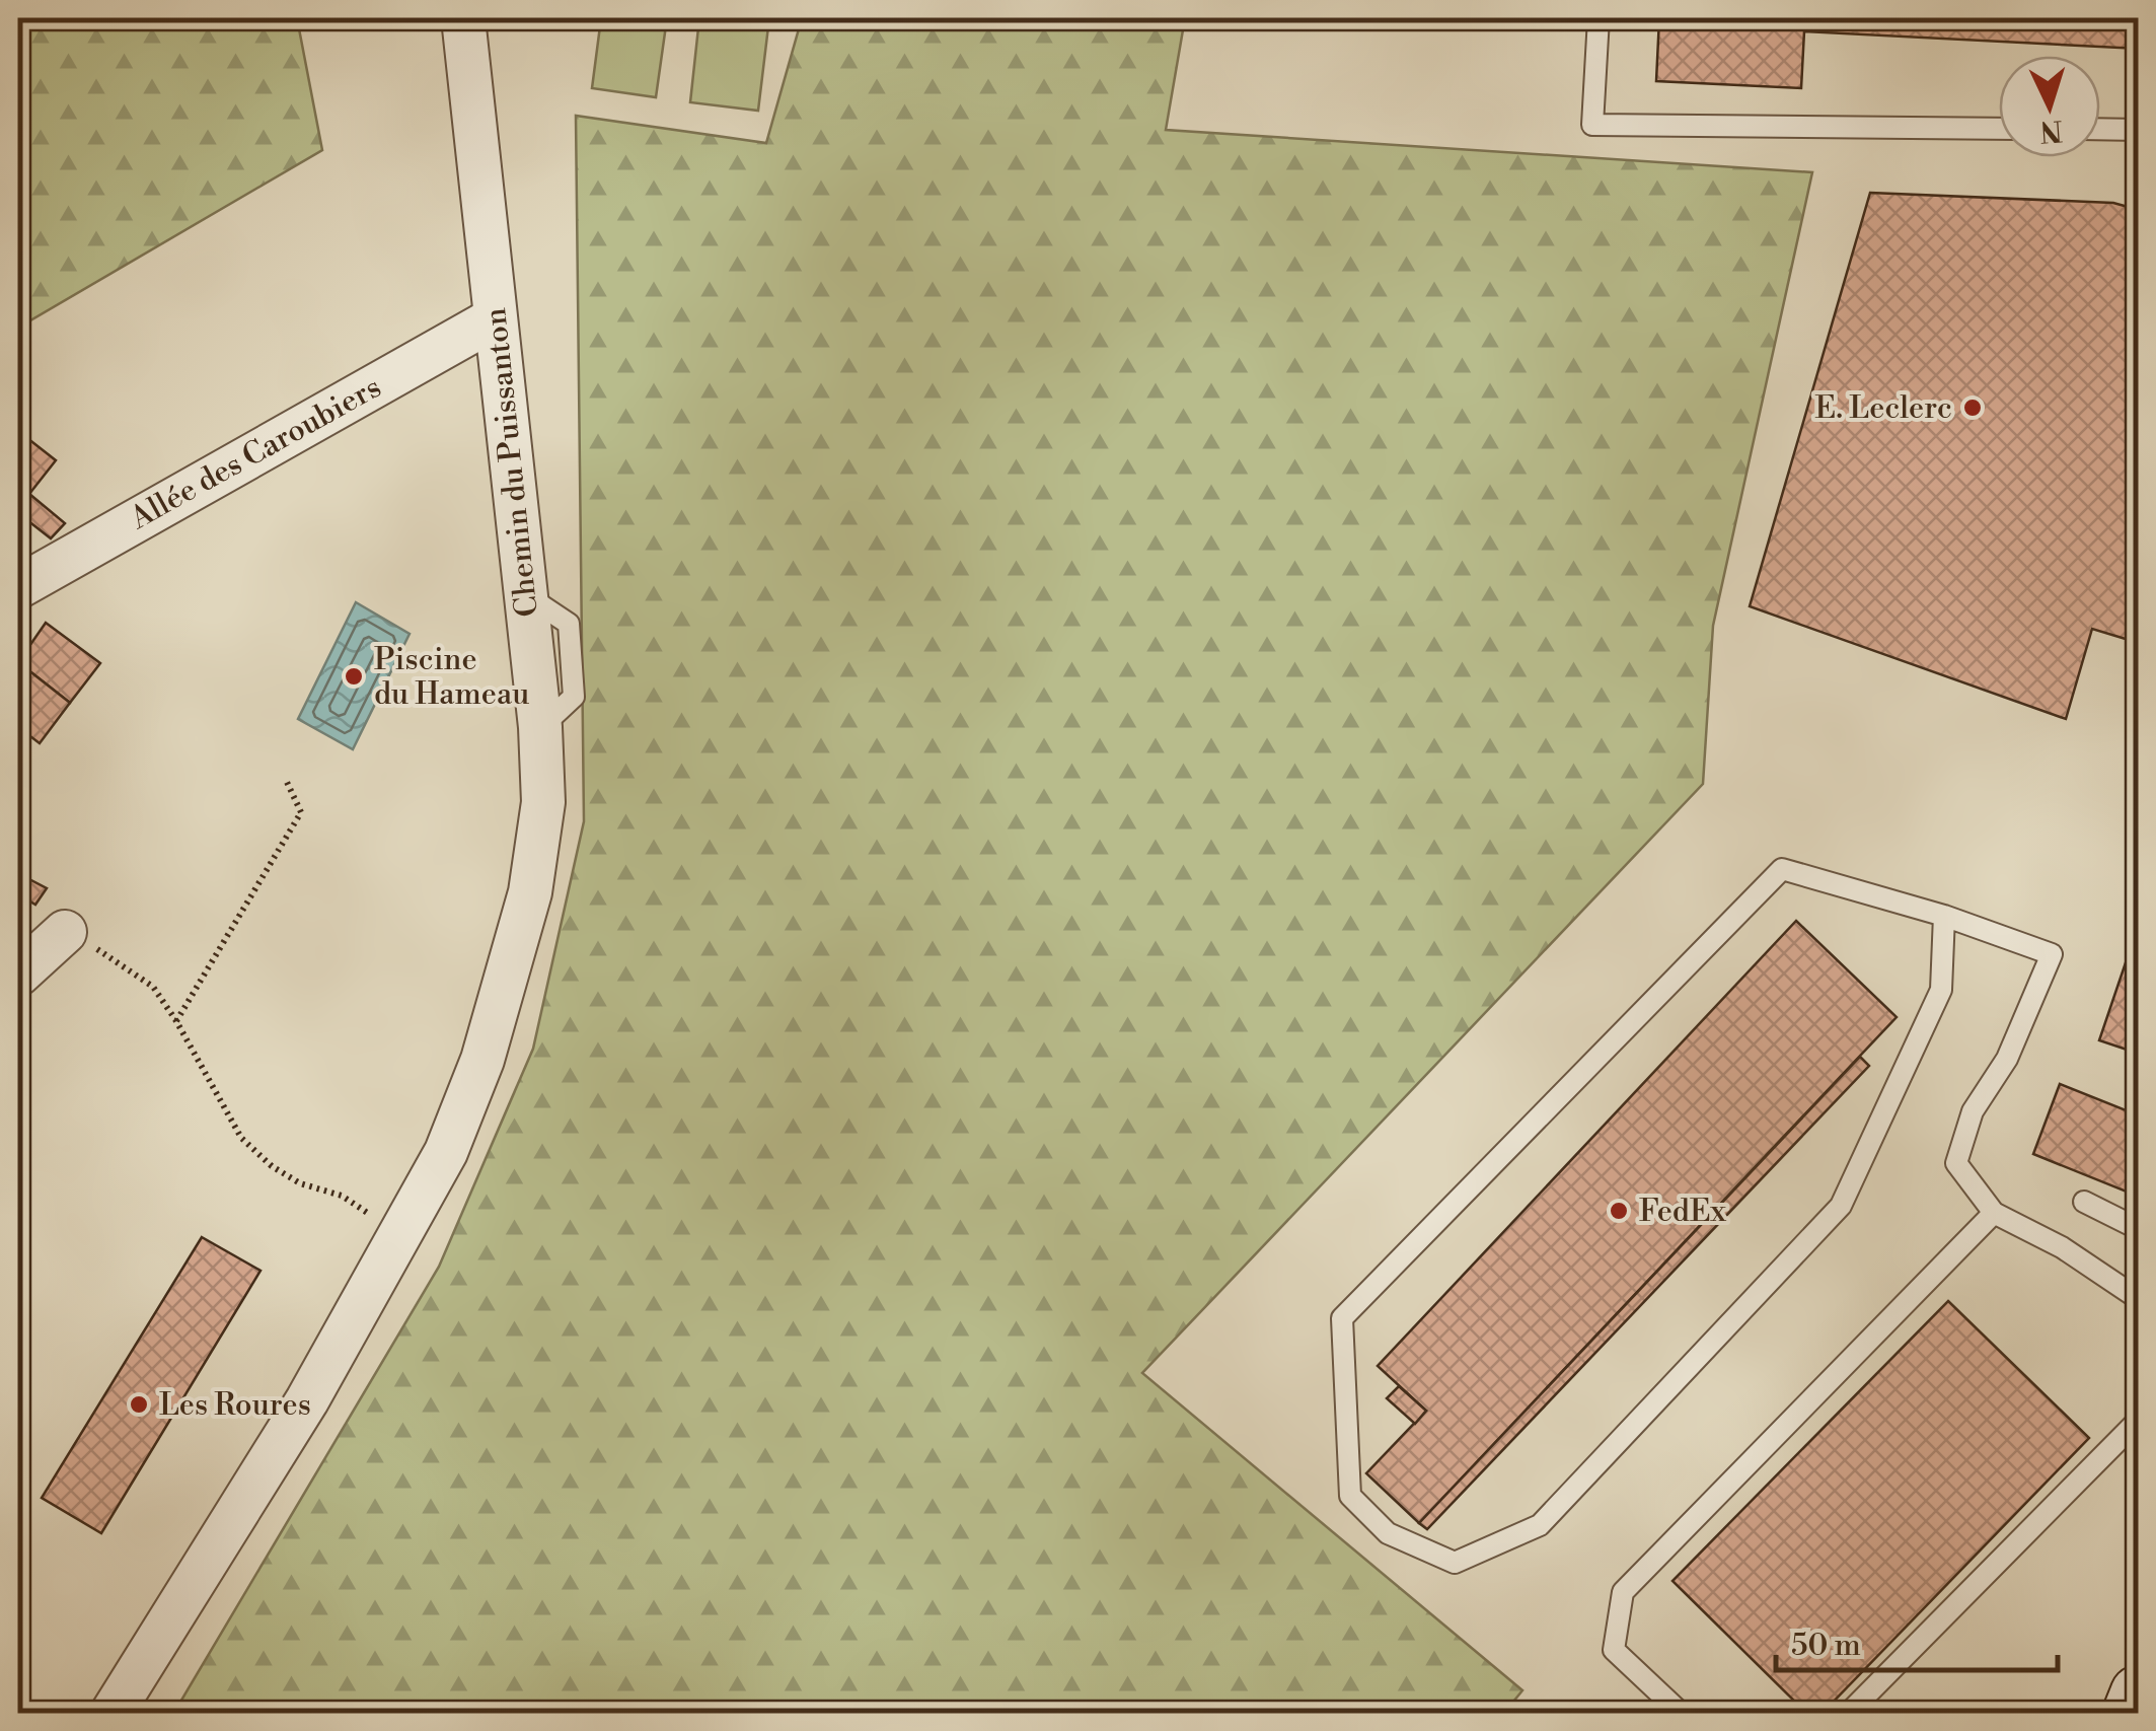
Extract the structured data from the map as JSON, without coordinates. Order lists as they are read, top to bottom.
{
  "streets": {
    "street": ["Allée des Caroubiers", "Chemin du Puissanton"]
  },
  "crossings": [
    ["Allée des Caroubiers", "Chemin du Puissanton"]
  ],
  "places": [
    "E. Leclerc",
    "Piscine du Hameau",
    "FedEx",
    "Les Roures"
  ],
  "scale_bar": "50 m",
  "north": "bottom"
}
